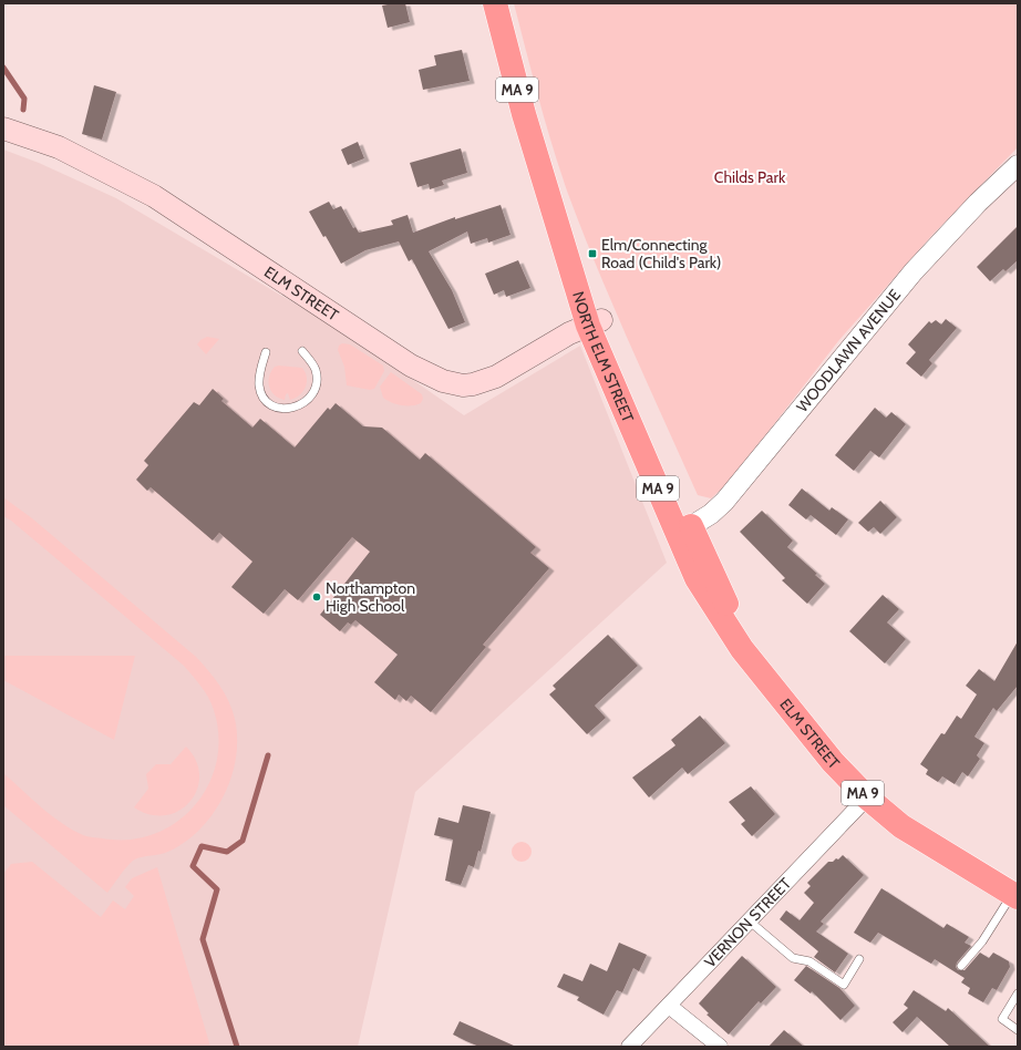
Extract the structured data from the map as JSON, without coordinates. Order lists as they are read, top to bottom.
{
  "streets": {
    "highway": ["MA 9", "ELM STREET", "NORTH ELM STREET"],
    "street": ["WOODLAWN AVENUE", "VERNON STREET"]
  },
  "crossings": [
    ["ELM STREET", "WOODLAWN AVENUE"],
    ["ELM STREET", "NORTH ELM STREET"],
    ["ELM STREET", "VERNON STREET"],
    ["WOODLAWN AVENUE", "NORTH ELM STREET"]
  ],
  "parks": ["Childs Park"],
  "places": {
    "transit": ["Elm/Connecting Road (Child's Park)"],
    "other": ["Northampton High School"]
  }
}
